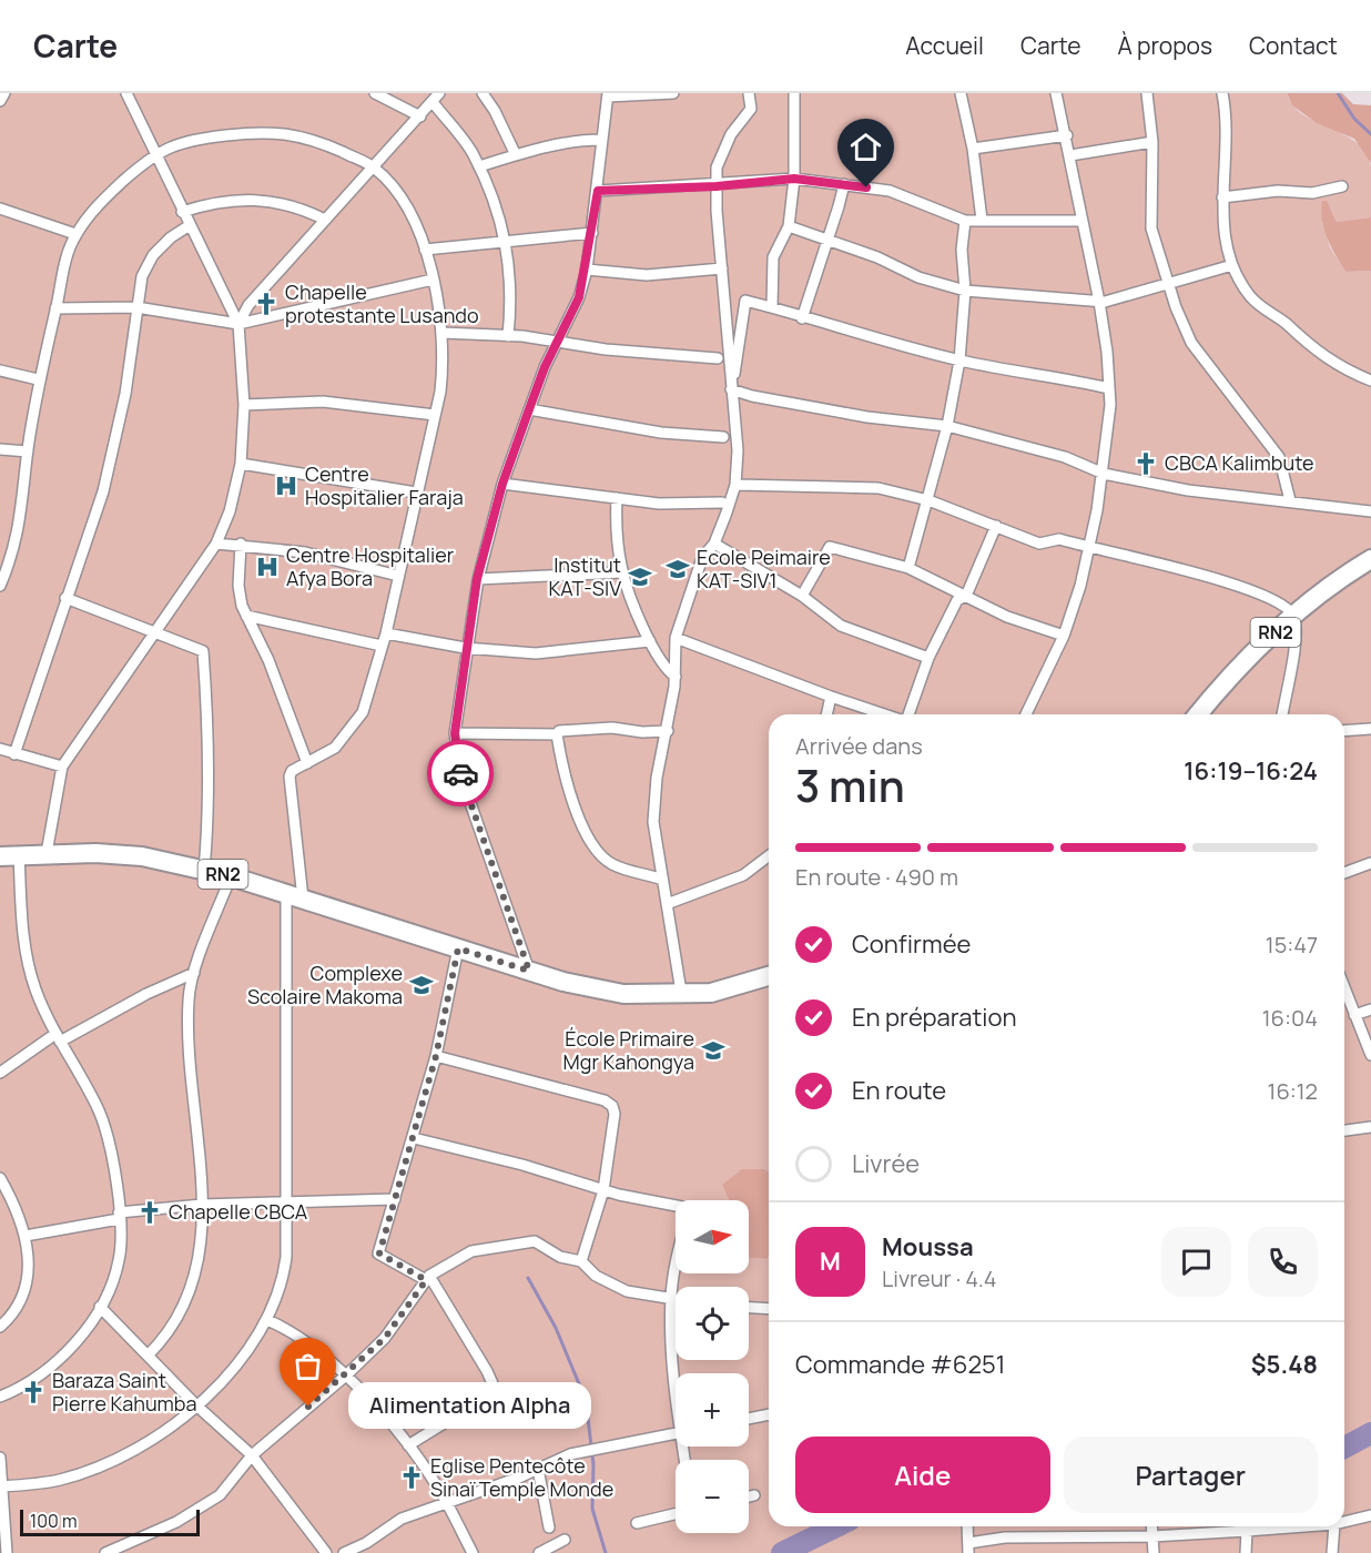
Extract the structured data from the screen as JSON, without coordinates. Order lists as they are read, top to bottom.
{
  "streets": {
    "highway": ["RN2"]
  },
  "places": {
    "church": [
      "Chapelle protestante Lusando",
      "CBCA Kalimbute",
      "Chapelle CBCA",
      "Baraza Saint Pierre Kahumba",
      "Eglise Pentecôte Sinaï Temple Monde"
    ],
    "hospital": ["Centre Hospitalier Faraja", "Centre Hospitalier Afya Bora"],
    "school or university": [
      "Ecole Peimaire KAT-SIV1",
      "Institut KAT-SIV",
      "Complexe Scolaire Makoma",
      "École Primaire Mgr Kahongya"
    ],
    "other": ["Alimentation Alpha"]
  },
  "scale_bar": "100 m",
  "north": "right",
  "page": {
    "header": "Carte",
    "nav": [
      "Accueil",
      "Carte",
      "À propos",
      "Contact"
    ],
    "heading": ["3 min", "Arrivée dans", "16:19–16:24"],
    "panel": [
      "Moussa",
      "Livreur · 4.4",
      "Commande #6251",
      "$5.48"
    ],
    "bar": "En route · 490 m",
    "list": [
      ["Confirmée", "15:47"],
      ["En préparation", "16:04"],
      ["En route", "16:12"],
      "Livrée"
    ],
    "map_buttons": ["+", "−"],
    "round": "M",
    "bubble": "Alimentation Alpha",
    "buttons": ["Aide", "Partager"],
    "scale": "100 m"
  }
}
